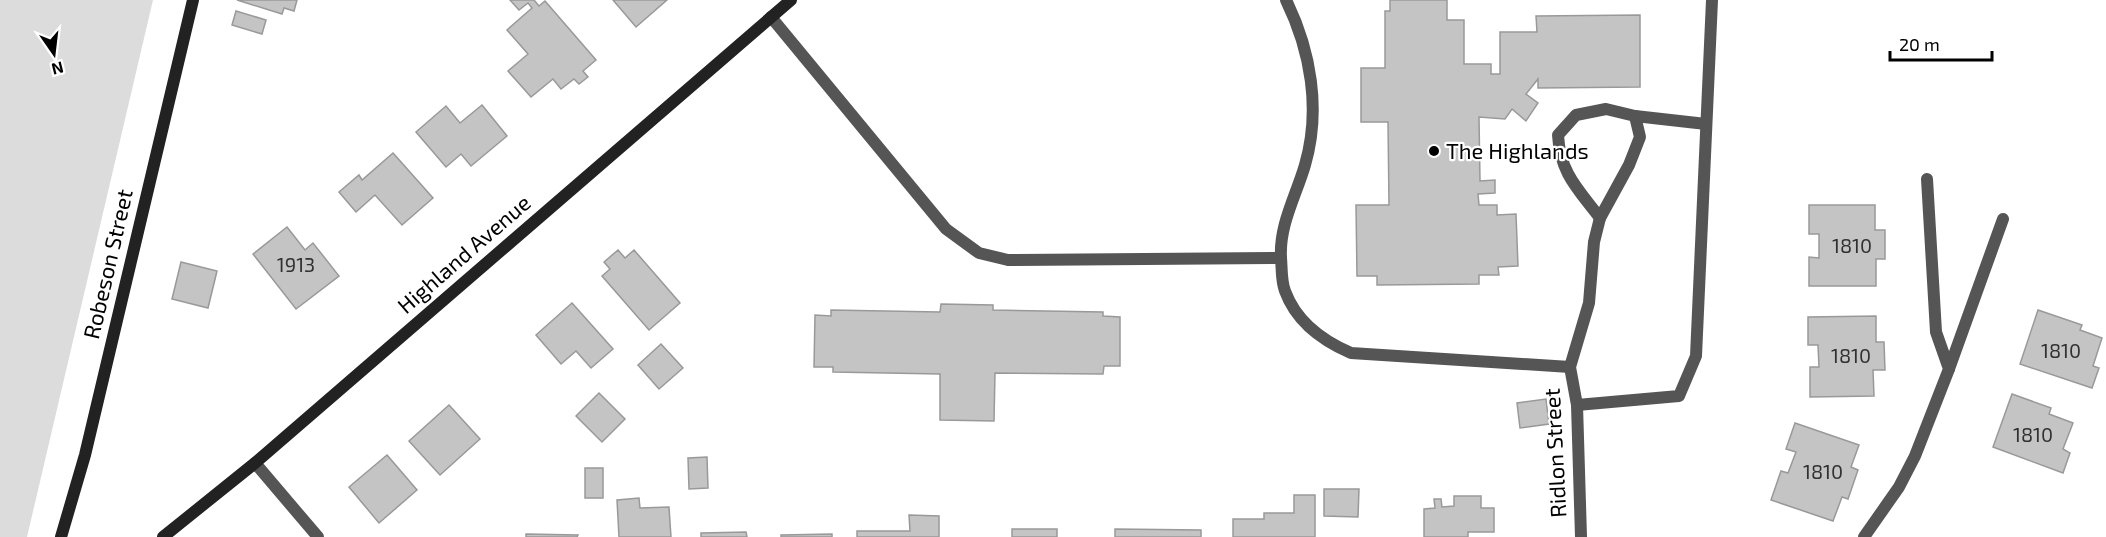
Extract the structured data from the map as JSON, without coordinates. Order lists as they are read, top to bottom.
{
  "streets": {
    "street": ["Highland Avenue", "Robeson Street", "Ridlon Street"]
  },
  "places": ["The Highlands"],
  "house_numbers": [
    "1810",
    "1913",
    "1810",
    "1810",
    "1810",
    "1810"
  ],
  "scale_bar": "20 m",
  "north": "bottom"
}
